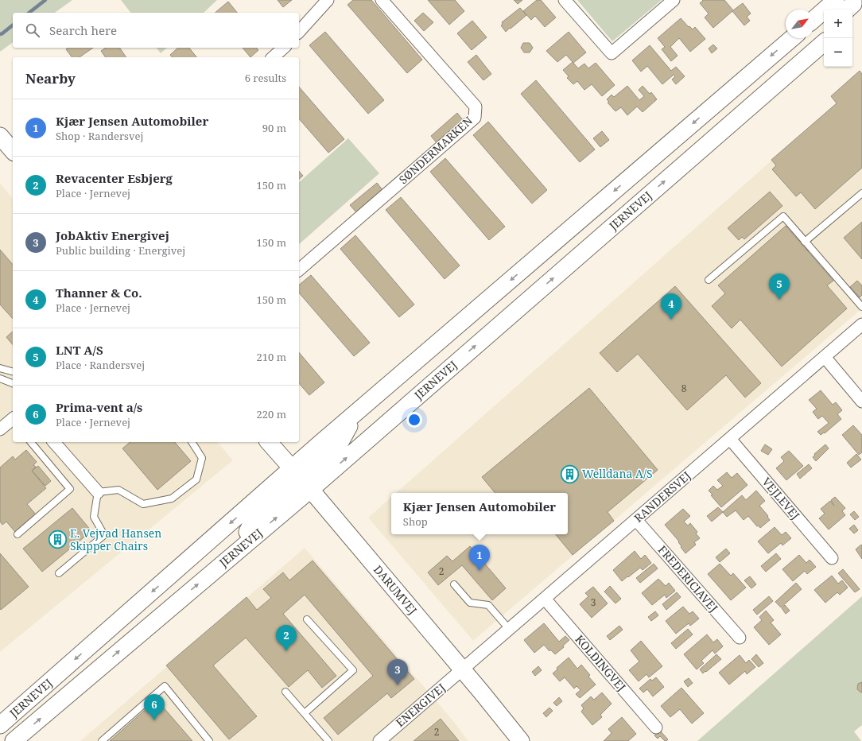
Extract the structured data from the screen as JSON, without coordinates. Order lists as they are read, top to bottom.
{
  "streets": {
    "main road": ["JERNEVEJ", "DARUMVEJ"],
    "street": [
      "SØNDERMARKEN",
      "RANDERSVEJ",
      "VEJLEVEJ",
      "FREDERICIAVEJ",
      "KOLDINGVEJ",
      "ENERGIVEJ"
    ]
  },
  "crossings": [
    ["JERNEVEJ", "DARUMVEJ"],
    ["RANDERSVEJ", "VEJLEVEJ"],
    ["RANDERSVEJ", "FREDERICIAVEJ"],
    ["RANDERSVEJ", "DARUMVEJ"],
    ["RANDERSVEJ", "KOLDINGVEJ"],
    ["RANDERSVEJ", "ENERGIVEJ"],
    ["DARUMVEJ", "ENERGIVEJ"]
  ],
  "places": {
    "building": ["Welldana A/S", "E. Vejvad Hansen Skipper Chairs"]
  },
  "house_numbers": [
    "8",
    "2",
    "3",
    "2"
  ],
  "north": "top right",
  "page": {
    "map_buttons": ["+", "−"],
    "search": "Search here",
    "heading": ["Nearby", "6 results"],
    "list": [
      {
        "mark": "1",
        "name": "Kjær Jensen Automobiler",
        "note": "Shop · Randersvej",
        "value": "90 m"
      },
      {
        "mark": "2",
        "name": "Revacenter Esbjerg",
        "note": "Place · Jernevej",
        "value": "150 m"
      },
      {
        "mark": "3",
        "name": "JobAktiv Energivej",
        "note": "Public building · Energivej",
        "value": "150 m"
      },
      {
        "mark": "4",
        "name": "Thanner & Co.",
        "note": "Place · Jernevej",
        "value": "150 m"
      },
      {
        "mark": "5",
        "name": "LNT A/S",
        "note": "Place · Randersvej",
        "value": "210 m"
      },
      {
        "mark": "6",
        "name": "Prima-vent a/s",
        "note": "Place · Jernevej",
        "value": "220 m"
      }
    ],
    "pins": [
      "5",
      "4",
      "1",
      "2",
      "3",
      "6"
    ],
    "popup": ["Kjær Jensen Automobiler", "Shop"]
  }
}
